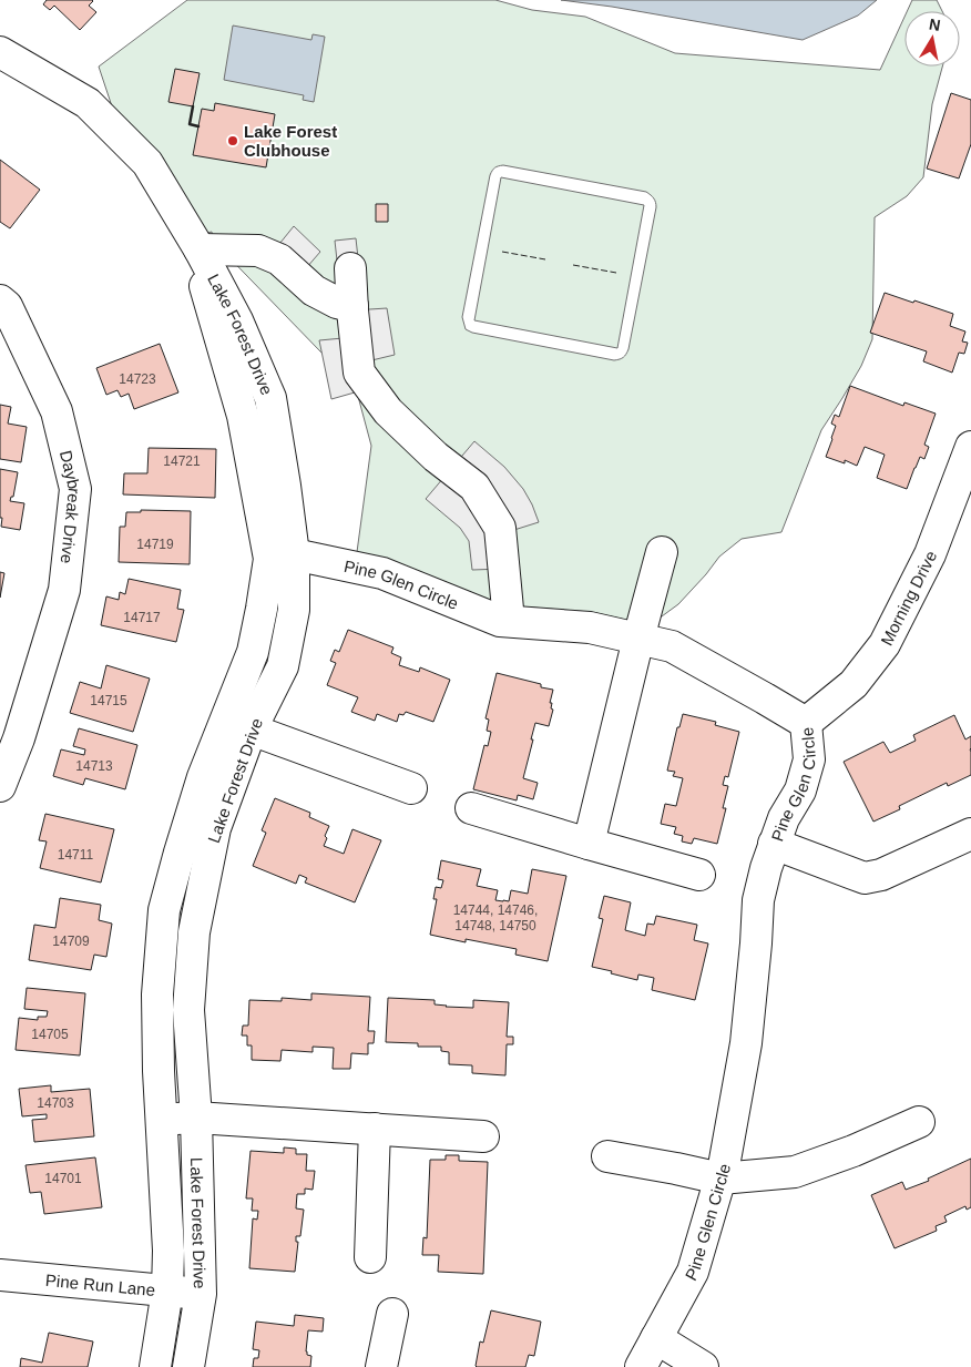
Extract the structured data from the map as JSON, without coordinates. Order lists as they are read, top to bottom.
{
  "streets": {
    "street": [
      "Lake Forest Drive",
      "Daybreak Drive",
      "Pine Glen Circle",
      "Morning Drive",
      "Pine Run Lane"
    ]
  },
  "crossings": [
    ["Lake Forest Drive", "Pine Glen Circle"],
    ["Lake Forest Drive", "Pine Run Lane"],
    ["Pine Glen Circle", "Morning Drive"]
  ],
  "places": ["Lake Forest Clubhouse"],
  "house_numbers": [
    "14723",
    "14721",
    "14719",
    "14717",
    "14715",
    "14713",
    "14711",
    "14744, 14746, 14748, 14750",
    "14709",
    "14705",
    "14703",
    "14701"
  ],
  "north": "top"
}
